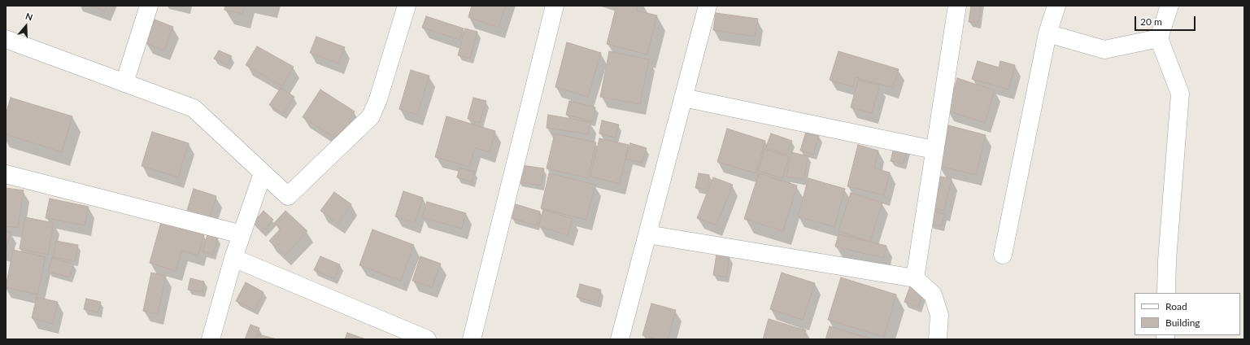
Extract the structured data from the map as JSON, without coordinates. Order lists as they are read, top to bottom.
{
  "legend": ["Road", "Building"],
  "scale_bar": "20 m",
  "north": "top"
}
